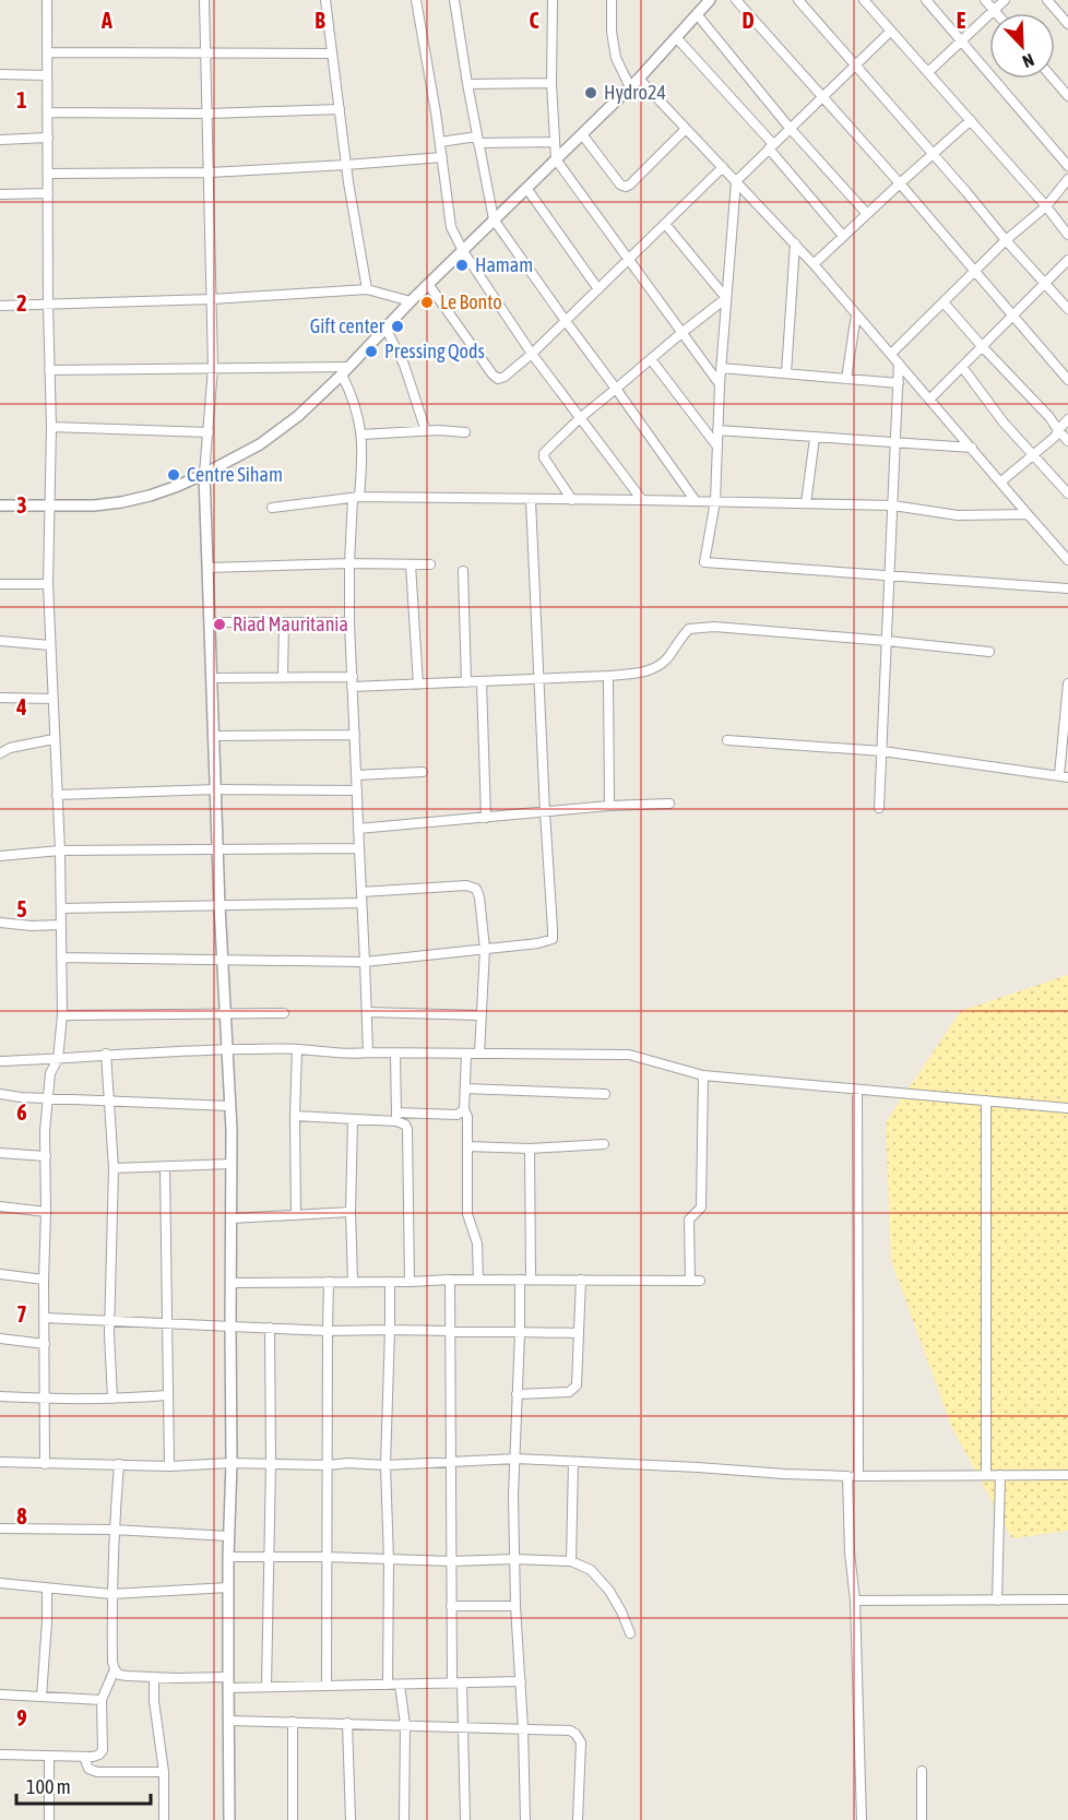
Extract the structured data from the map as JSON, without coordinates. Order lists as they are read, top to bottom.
{
  "places": [
    "Hydro24",
    "Hamam",
    "Le Bonto",
    "Gift center",
    "Pressing Qods",
    "Centre Siham",
    "Riad Mauritania"
  ],
  "scale_bar": "100 m",
  "north": "bottom right",
  "grid": {
    "columns": [
      "A",
      "B",
      "C",
      "D",
      "E"
    ],
    "rows": [
      "1",
      "2",
      "3",
      "4",
      "5",
      "6",
      "7",
      "8",
      "9"
    ]
  }
}
